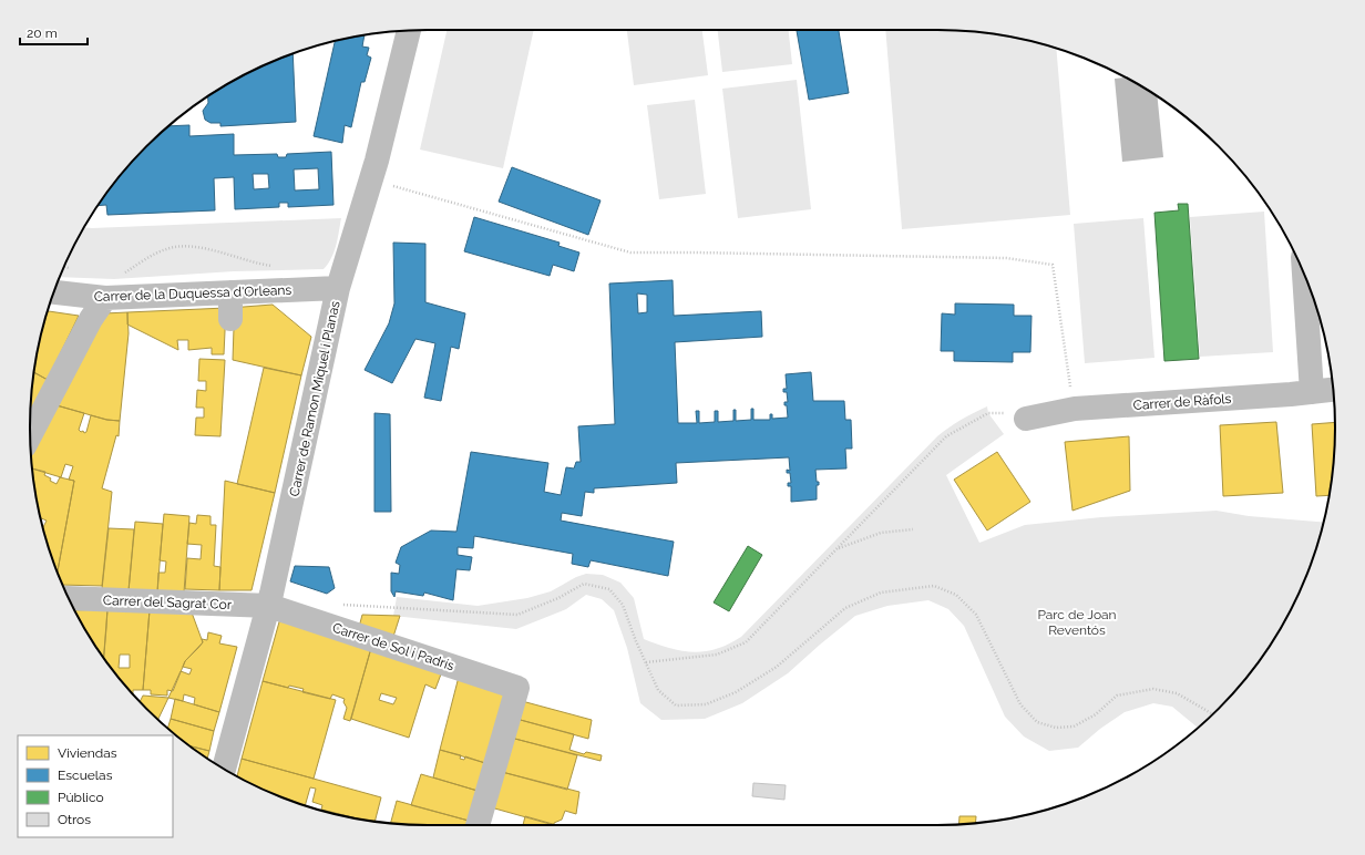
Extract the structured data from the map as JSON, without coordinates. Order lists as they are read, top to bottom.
{
  "streets": {
    "street": [
      "Carrer de la Duquessa d'Orleans",
      "Carrer de Ramon Miquel i Planas",
      "Carrer de Ràfols",
      "Carrer del Sagrat Cor",
      "Carrer de Sol i Padrís"
    ]
  },
  "crossings": [
    ["Carrer de la Duquessa d'Orleans", "Carrer de Ramon Miquel i Planas"],
    ["Carrer de Ramon Miquel i Planas", "Carrer del Sagrat Cor"],
    ["Carrer de Ramon Miquel i Planas", "Carrer de Sol i Padrís"],
    ["Carrer del Sagrat Cor", "Carrer de Sol i Padrís"]
  ],
  "parks": ["Parc de Joan Reventós"],
  "legend": [
    "Viviendas",
    "Escuelas",
    "Público",
    "Otros"
  ],
  "scale_bar": "20 m"
}
